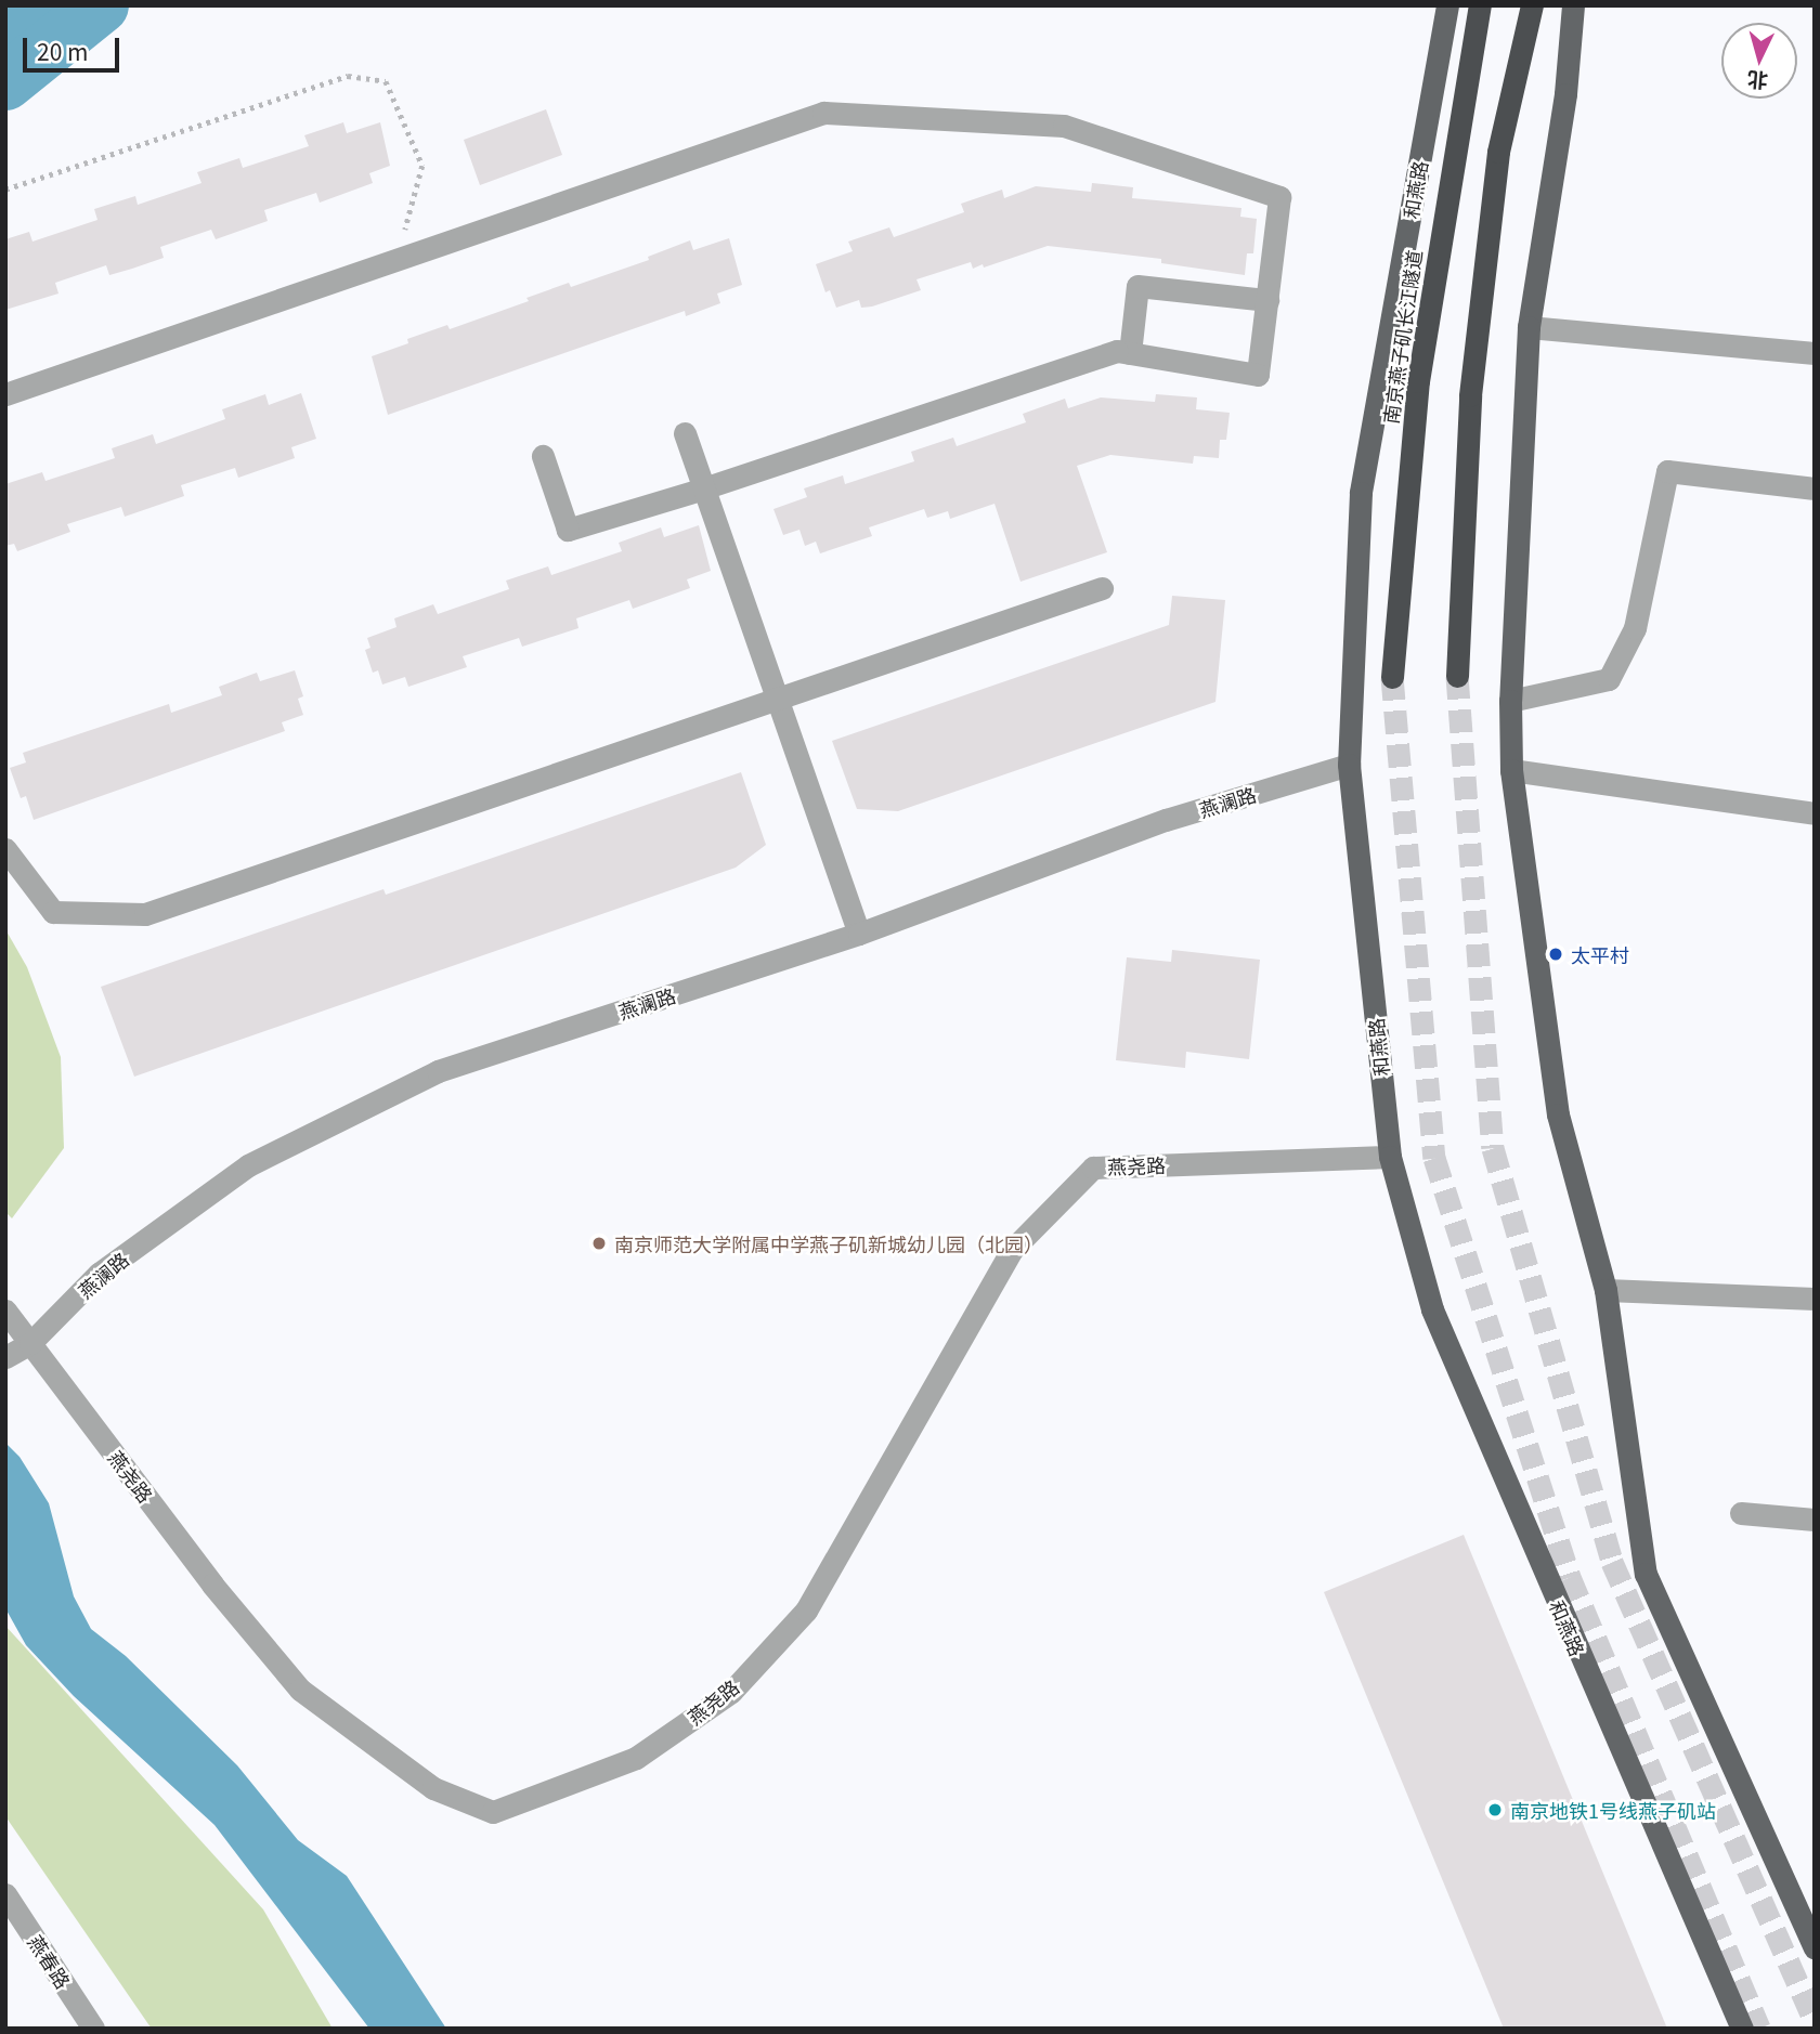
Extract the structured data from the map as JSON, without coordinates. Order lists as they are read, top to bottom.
{
  "streets": {
    "highway": ["南京燕子矶长江隧道"],
    "main road": ["和燕路"],
    "street": ["燕澜路", "燕尧路", "燕春路"]
  },
  "crossings": [
    ["和燕路", "燕澜路"],
    ["和燕路", "燕尧路"],
    ["燕澜路", "燕尧路"]
  ],
  "places": ["太平村", "南京师范大学附属中学燕子矶新城幼儿园（北园）", "南京地铁1号线燕子矶站"],
  "scale_bar": "20 m",
  "north": "bottom"
}
